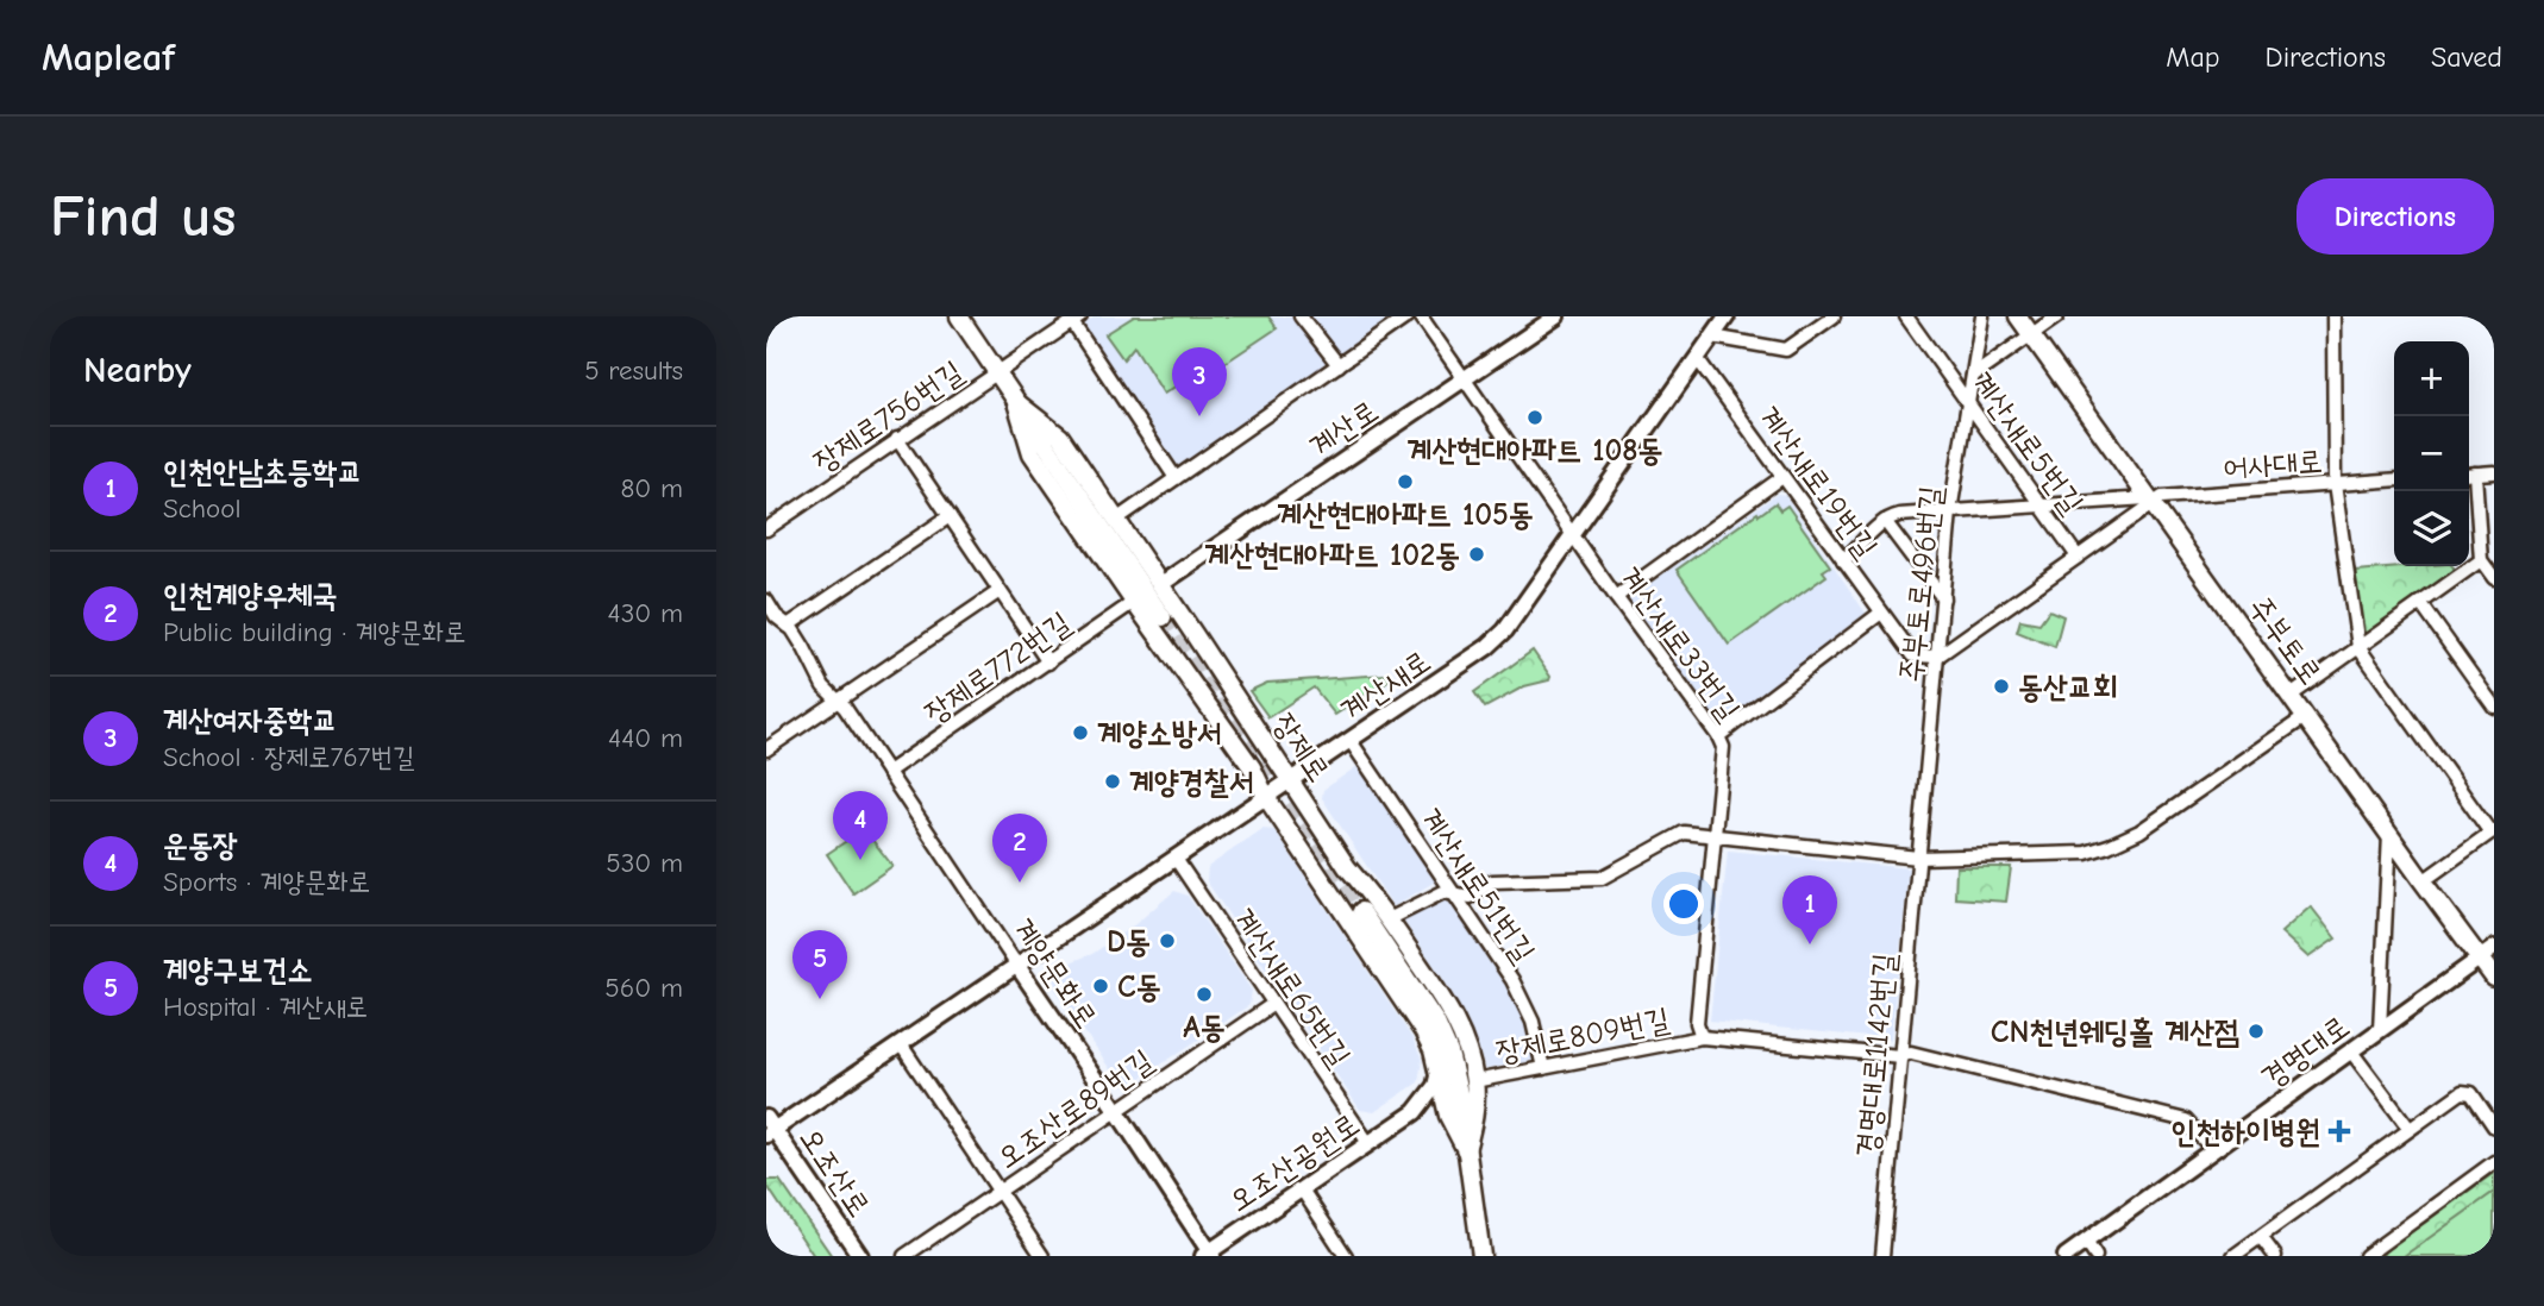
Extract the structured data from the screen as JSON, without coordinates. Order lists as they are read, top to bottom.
{
  "streets": {
    "main road": ["주부토로", "장제로"],
    "street": [
      "장제로756번길",
      "계산로",
      "계산새로5번길",
      "어사대로",
      "계산새로19번길",
      "주부토로496번길",
      "계산새로33번길",
      "장제로772번길",
      "계산새로",
      "계산새로51번길",
      "계양문화로",
      "계산새로65번길",
      "장제로809번길",
      "경명대로",
      "경명대로1142번길",
      "오조산로89번길",
      "오조산공원로",
      "오조산로"
    ]
  },
  "crossings": [
    ["장제로756번길", "장제로"],
    ["계산로", "계산새로33번길"],
    ["계산로", "장제로"],
    ["계산새로5번길", "주부토로496번길"],
    ["어사대로", "주부토로"],
    ["계산새로19번길", "주부토로496번길"],
    ["계산새로19번길", "계산새로"],
    ["주부토로496번길", "경명대로1142번길"],
    ["주부토로", "경명대로"],
    ["계산새로33번길", "계산새로"],
    ["계산새로33번길", "장제로809번길"],
    ["장제로772번길", "장제로"],
    ["장제로772번길", "계양문화로"],
    ["계산새로", "장제로"],
    ["계산새로", "계산새로51번길"],
    ["계산새로", "계양문화로"],
    ["계산새로", "계산새로65번길"],
    ["계산새로", "오조산로"],
    ["장제로", "장제로809번길"],
    ["계산새로51번길", "장제로809번길"],
    ["계양문화로", "오조산로89번길"],
    ["계양문화로", "오조산공원로"],
    ["계산새로65번길", "오조산로89번길"],
    ["계산새로65번길", "오조산공원로"],
    ["장제로809번길", "경명대로"],
    ["장제로809번길", "경명대로1142번길"]
  ],
  "places": {
    "other": [
      "계산현대아파트 108동",
      "계산현대아파트 105동",
      "계산현대아파트 102동",
      "동산교회",
      "계양소방서",
      "계양경찰서",
      "D동",
      "C동",
      "A동",
      "CN천년웨딩홀 계산점"
    ],
    "health": ["인천하이병원"]
  },
  "page": {
    "header": "Mapleaf",
    "nav": ["Map", "Directions", "Saved"],
    "buttons": "Directions",
    "title": "Find us",
    "heading": ["Nearby", "5 results"],
    "map_buttons": ["+", "−"],
    "pins": [
      "3",
      "4",
      "2",
      "1",
      "5"
    ],
    "list": [
      {
        "mark": "1",
        "name": "인천안남초등학교",
        "note": "School",
        "value": "80 m"
      },
      {
        "mark": "2",
        "name": "인천계양우체국",
        "note": "Public building · 계양문화로",
        "value": "430 m"
      },
      {
        "mark": "3",
        "name": "계산여자중학교",
        "note": "School · 장제로767번길",
        "value": "440 m"
      },
      {
        "mark": "4",
        "name": "운동장",
        "note": "Sports · 계양문화로",
        "value": "530 m"
      },
      {
        "mark": "5",
        "name": "계양구보건소",
        "note": "Hospital · 계산새로",
        "value": "560 m"
      }
    ]
  }
}
